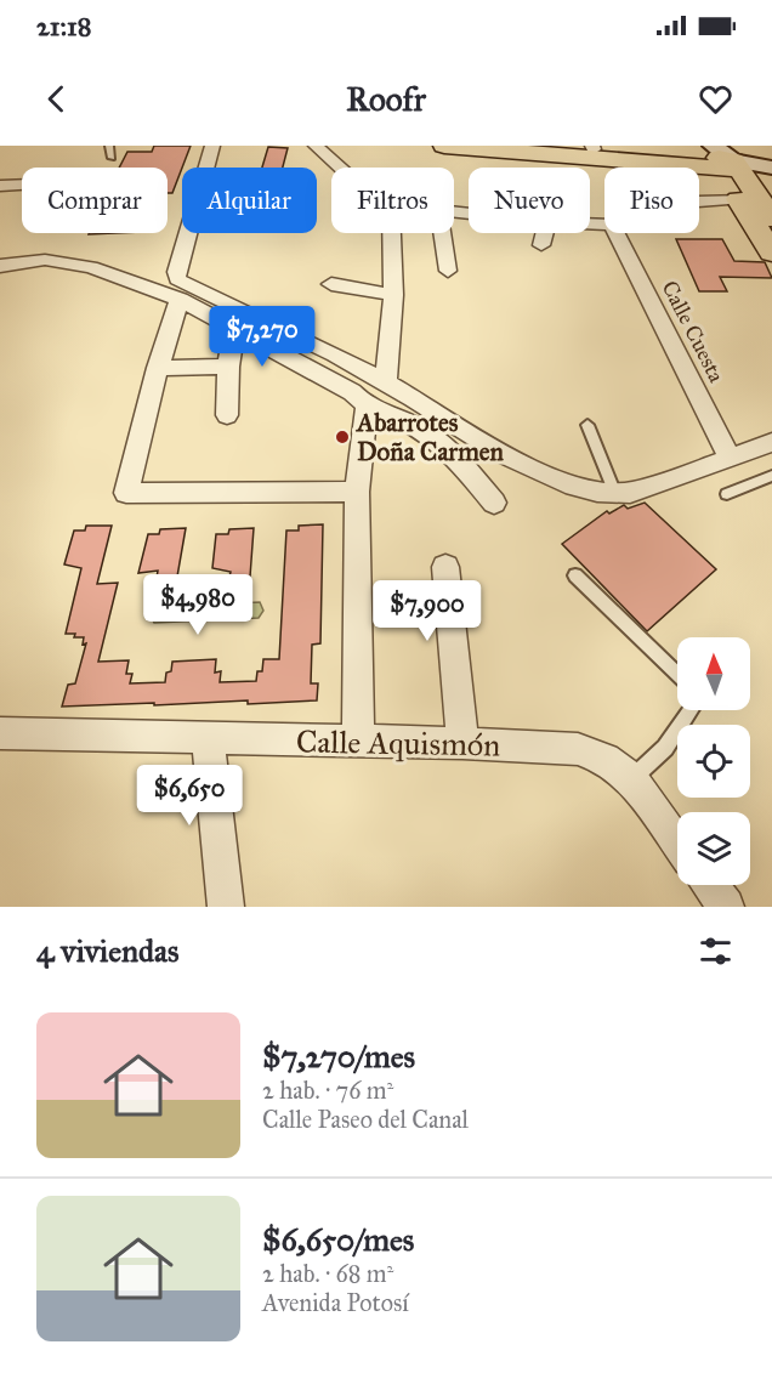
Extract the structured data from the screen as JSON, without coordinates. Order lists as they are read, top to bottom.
{
  "streets": {
    "street": ["Calle Cuesta", "Calle Aquismón"]
  },
  "places": ["Abarrotes Doña Carmen"],
  "north": "top",
  "page": {
    "status": "21:18",
    "header": "Roofr",
    "chip": [
      "Comprar",
      "Alquilar",
      "Filtros",
      "Nuevo",
      "Piso"
    ],
    "price": [
      "$7,270",
      "$4,980",
      "$7,900",
      "$6,650"
    ],
    "heading": "4 viviendas",
    "list": [
      {
        "name": "$7,270/mes",
        "note": "2 hab. · 76 m² · Calle Paseo del Canal"
      },
      {
        "name": "$6,650/mes",
        "note": "2 hab. · 68 m² · Avenida Potosí"
      }
    ]
  }
}
